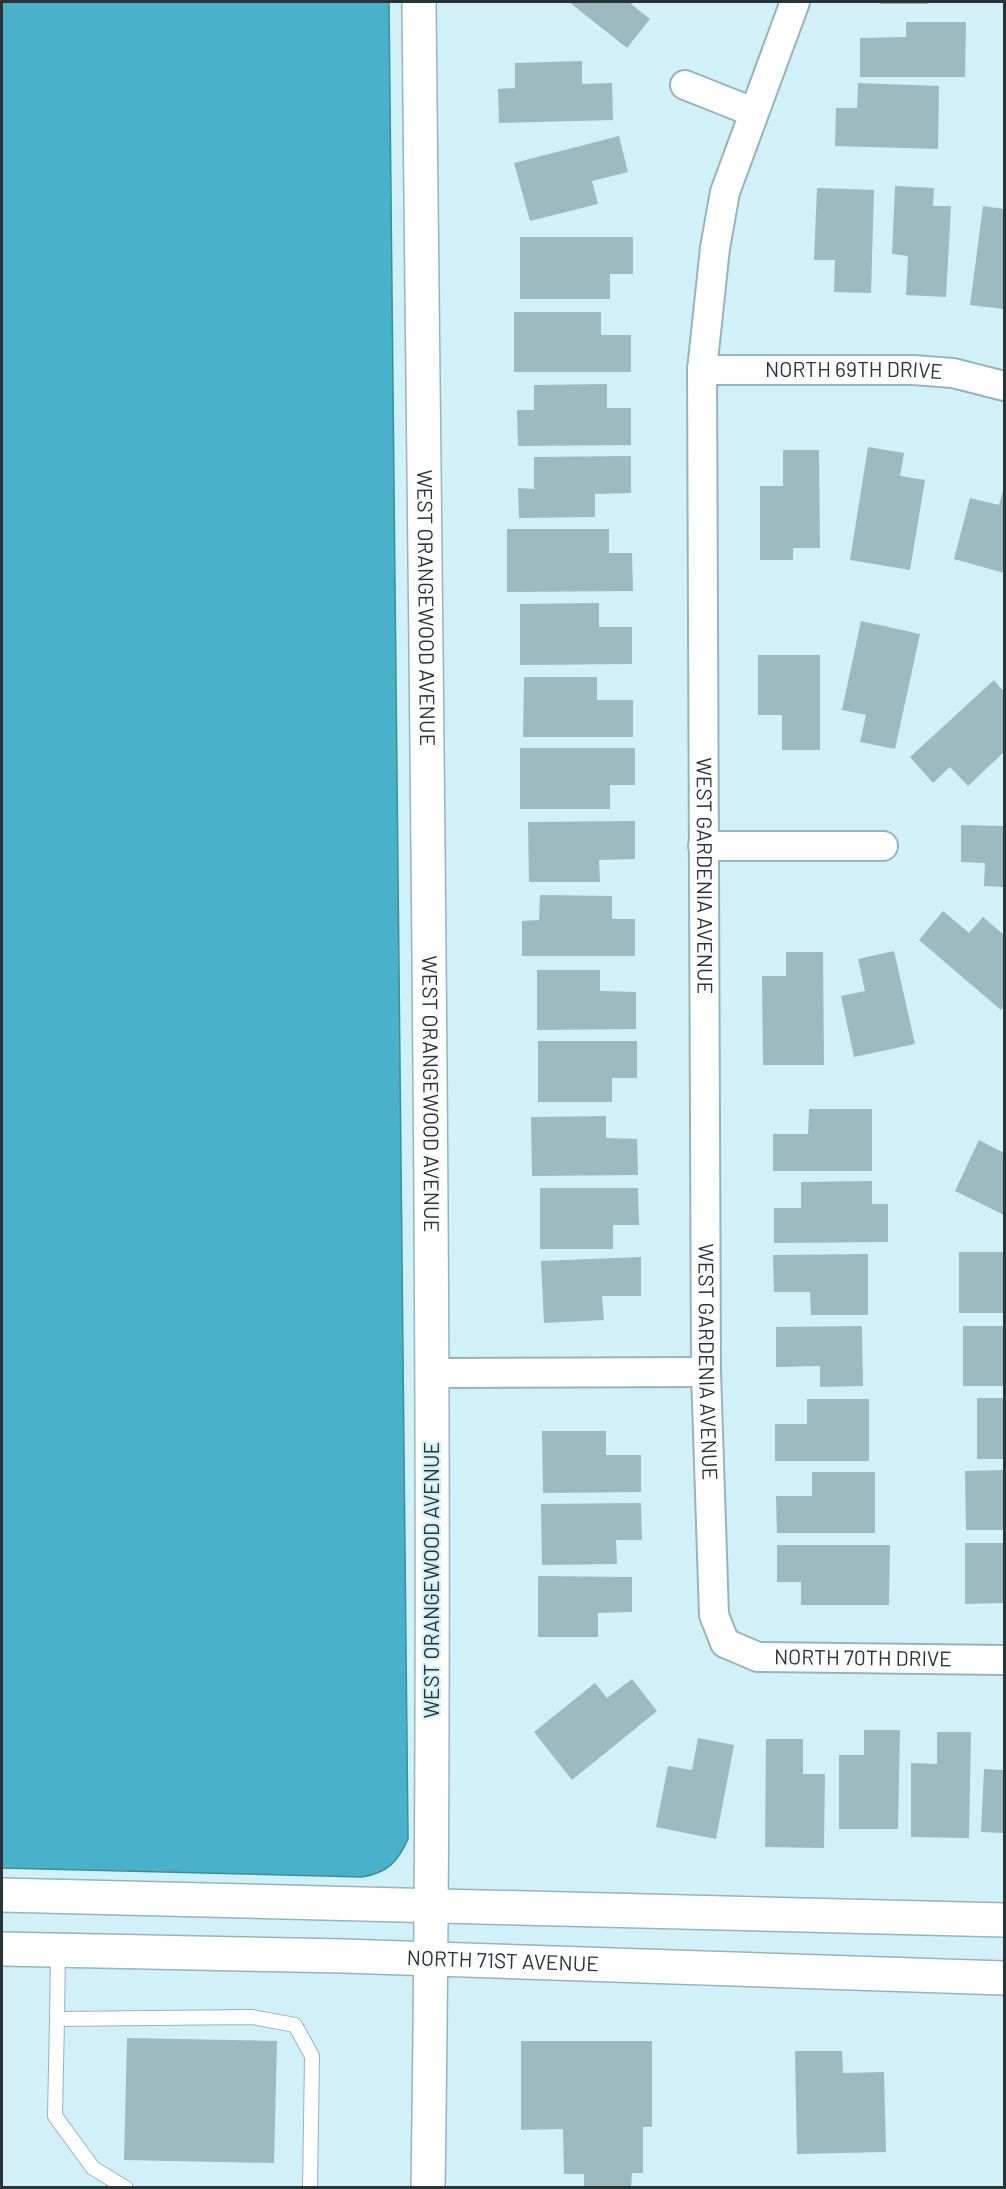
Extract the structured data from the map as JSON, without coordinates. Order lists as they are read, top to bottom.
{
  "streets": {
    "street": [
      "NORTH 69TH DRIVE",
      "WEST ORANGEWOOD AVENUE",
      "WEST GARDENIA AVENUE",
      "NORTH 70TH DRIVE",
      "NORTH 71ST AVENUE"
    ]
  },
  "crossings": [
    ["NORTH 69TH DRIVE", "WEST GARDENIA AVENUE"],
    ["WEST ORANGEWOOD AVENUE", "NORTH 71ST AVENUE"],
    ["WEST GARDENIA AVENUE", "NORTH 70TH DRIVE"]
  ]
}
